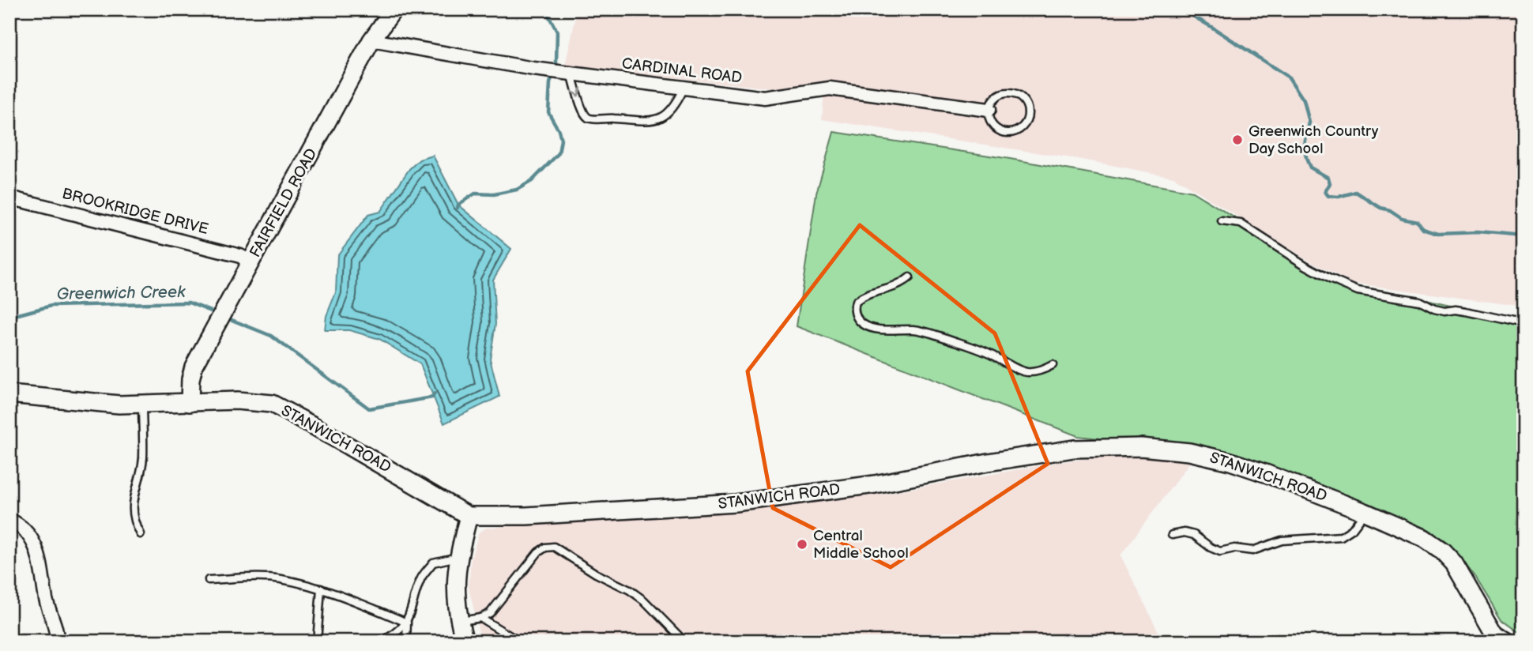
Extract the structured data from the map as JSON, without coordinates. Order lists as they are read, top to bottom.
{
  "streets": {
    "street": [
      "CARDINAL ROAD",
      "FAIRFIELD ROAD",
      "BROOKRIDGE DRIVE",
      "STANWICH ROAD"
    ]
  },
  "crossings": [
    ["CARDINAL ROAD", "FAIRFIELD ROAD"],
    ["FAIRFIELD ROAD", "BROOKRIDGE DRIVE"],
    ["FAIRFIELD ROAD", "STANWICH ROAD"]
  ],
  "water": ["Greenwich Creek"],
  "places": ["Greenwich Country Day School", "Central Middle School"]
}
